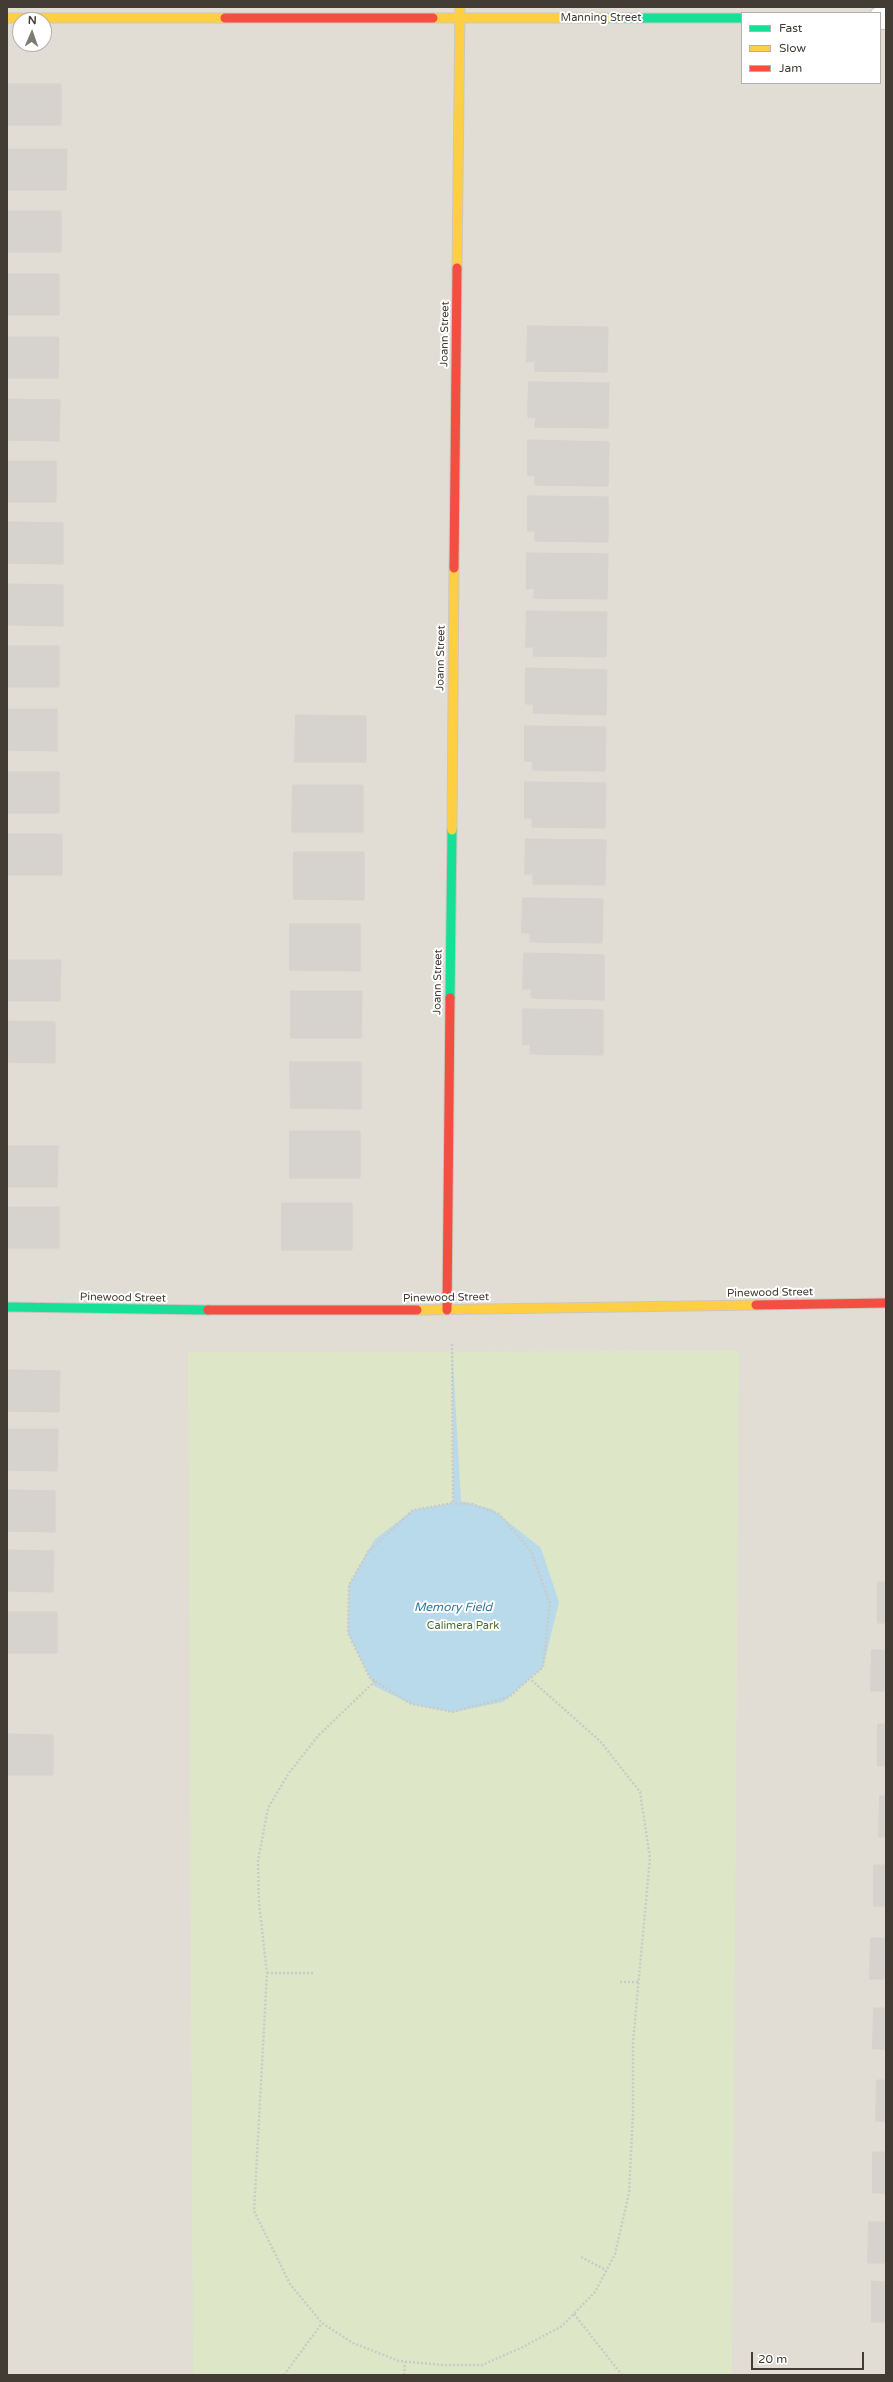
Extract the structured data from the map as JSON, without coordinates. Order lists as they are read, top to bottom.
{
  "streets": {
    "street": ["Manning Street", "Joann Street", "Pinewood Street"]
  },
  "crossings": [
    ["Manning Street", "Joann Street"],
    ["Joann Street", "Pinewood Street"]
  ],
  "water": ["Memory Field"],
  "parks": ["Calimera Park"],
  "legend": ["Fast", "Slow", "Jam"],
  "scale_bar": "20 m",
  "north": "top"
}
